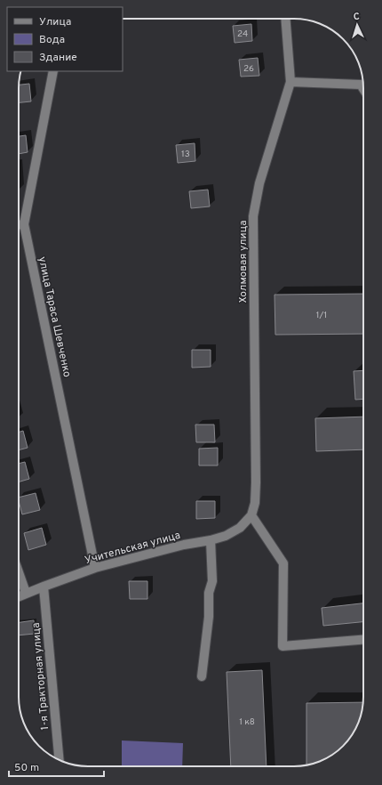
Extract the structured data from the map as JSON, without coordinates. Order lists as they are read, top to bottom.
{
  "streets": {
    "street": [
      "Холмовая улица",
      "улица Тараса Шевченко",
      "Учительская улица",
      "1-я Тракторная улица"
    ]
  },
  "crossings": [
    ["Холмовая улица", "Учительская улица"],
    ["улица Тараса Шевченко", "Учительская улица"],
    ["Учительская улица", "1-я Тракторная улица"]
  ],
  "house_numbers": [
    "24",
    "26",
    "13",
    "1/1",
    "1 к8"
  ],
  "legend": ["Улица", "Вода", "Здание"],
  "scale_bar": "50 m",
  "north": "top"
}
